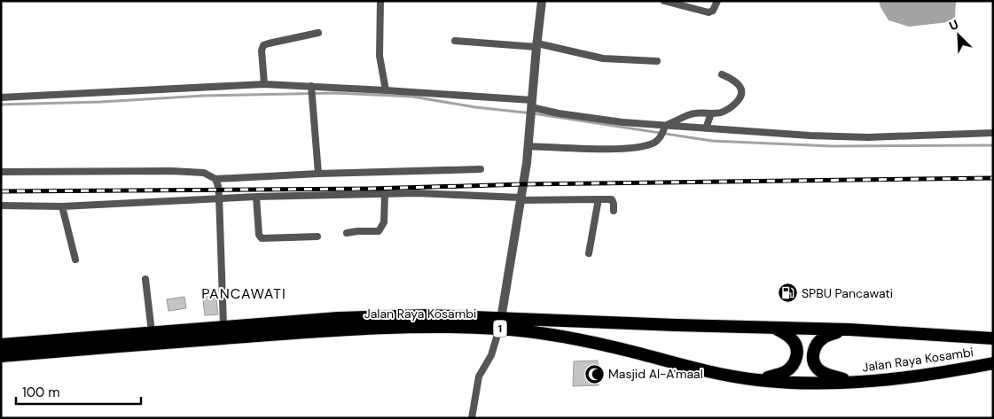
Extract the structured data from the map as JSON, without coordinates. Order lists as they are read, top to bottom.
{
  "streets": {
    "highway": ["Jalan Raya Kosambi", "1"]
  },
  "districts": ["PANCAWATI"],
  "places": {
    "fuel station": ["SPBU Pancawati"],
    "mosque": ["Masjid Al-A'maal"]
  },
  "scale_bar": "100 m",
  "north": "top left"
}
